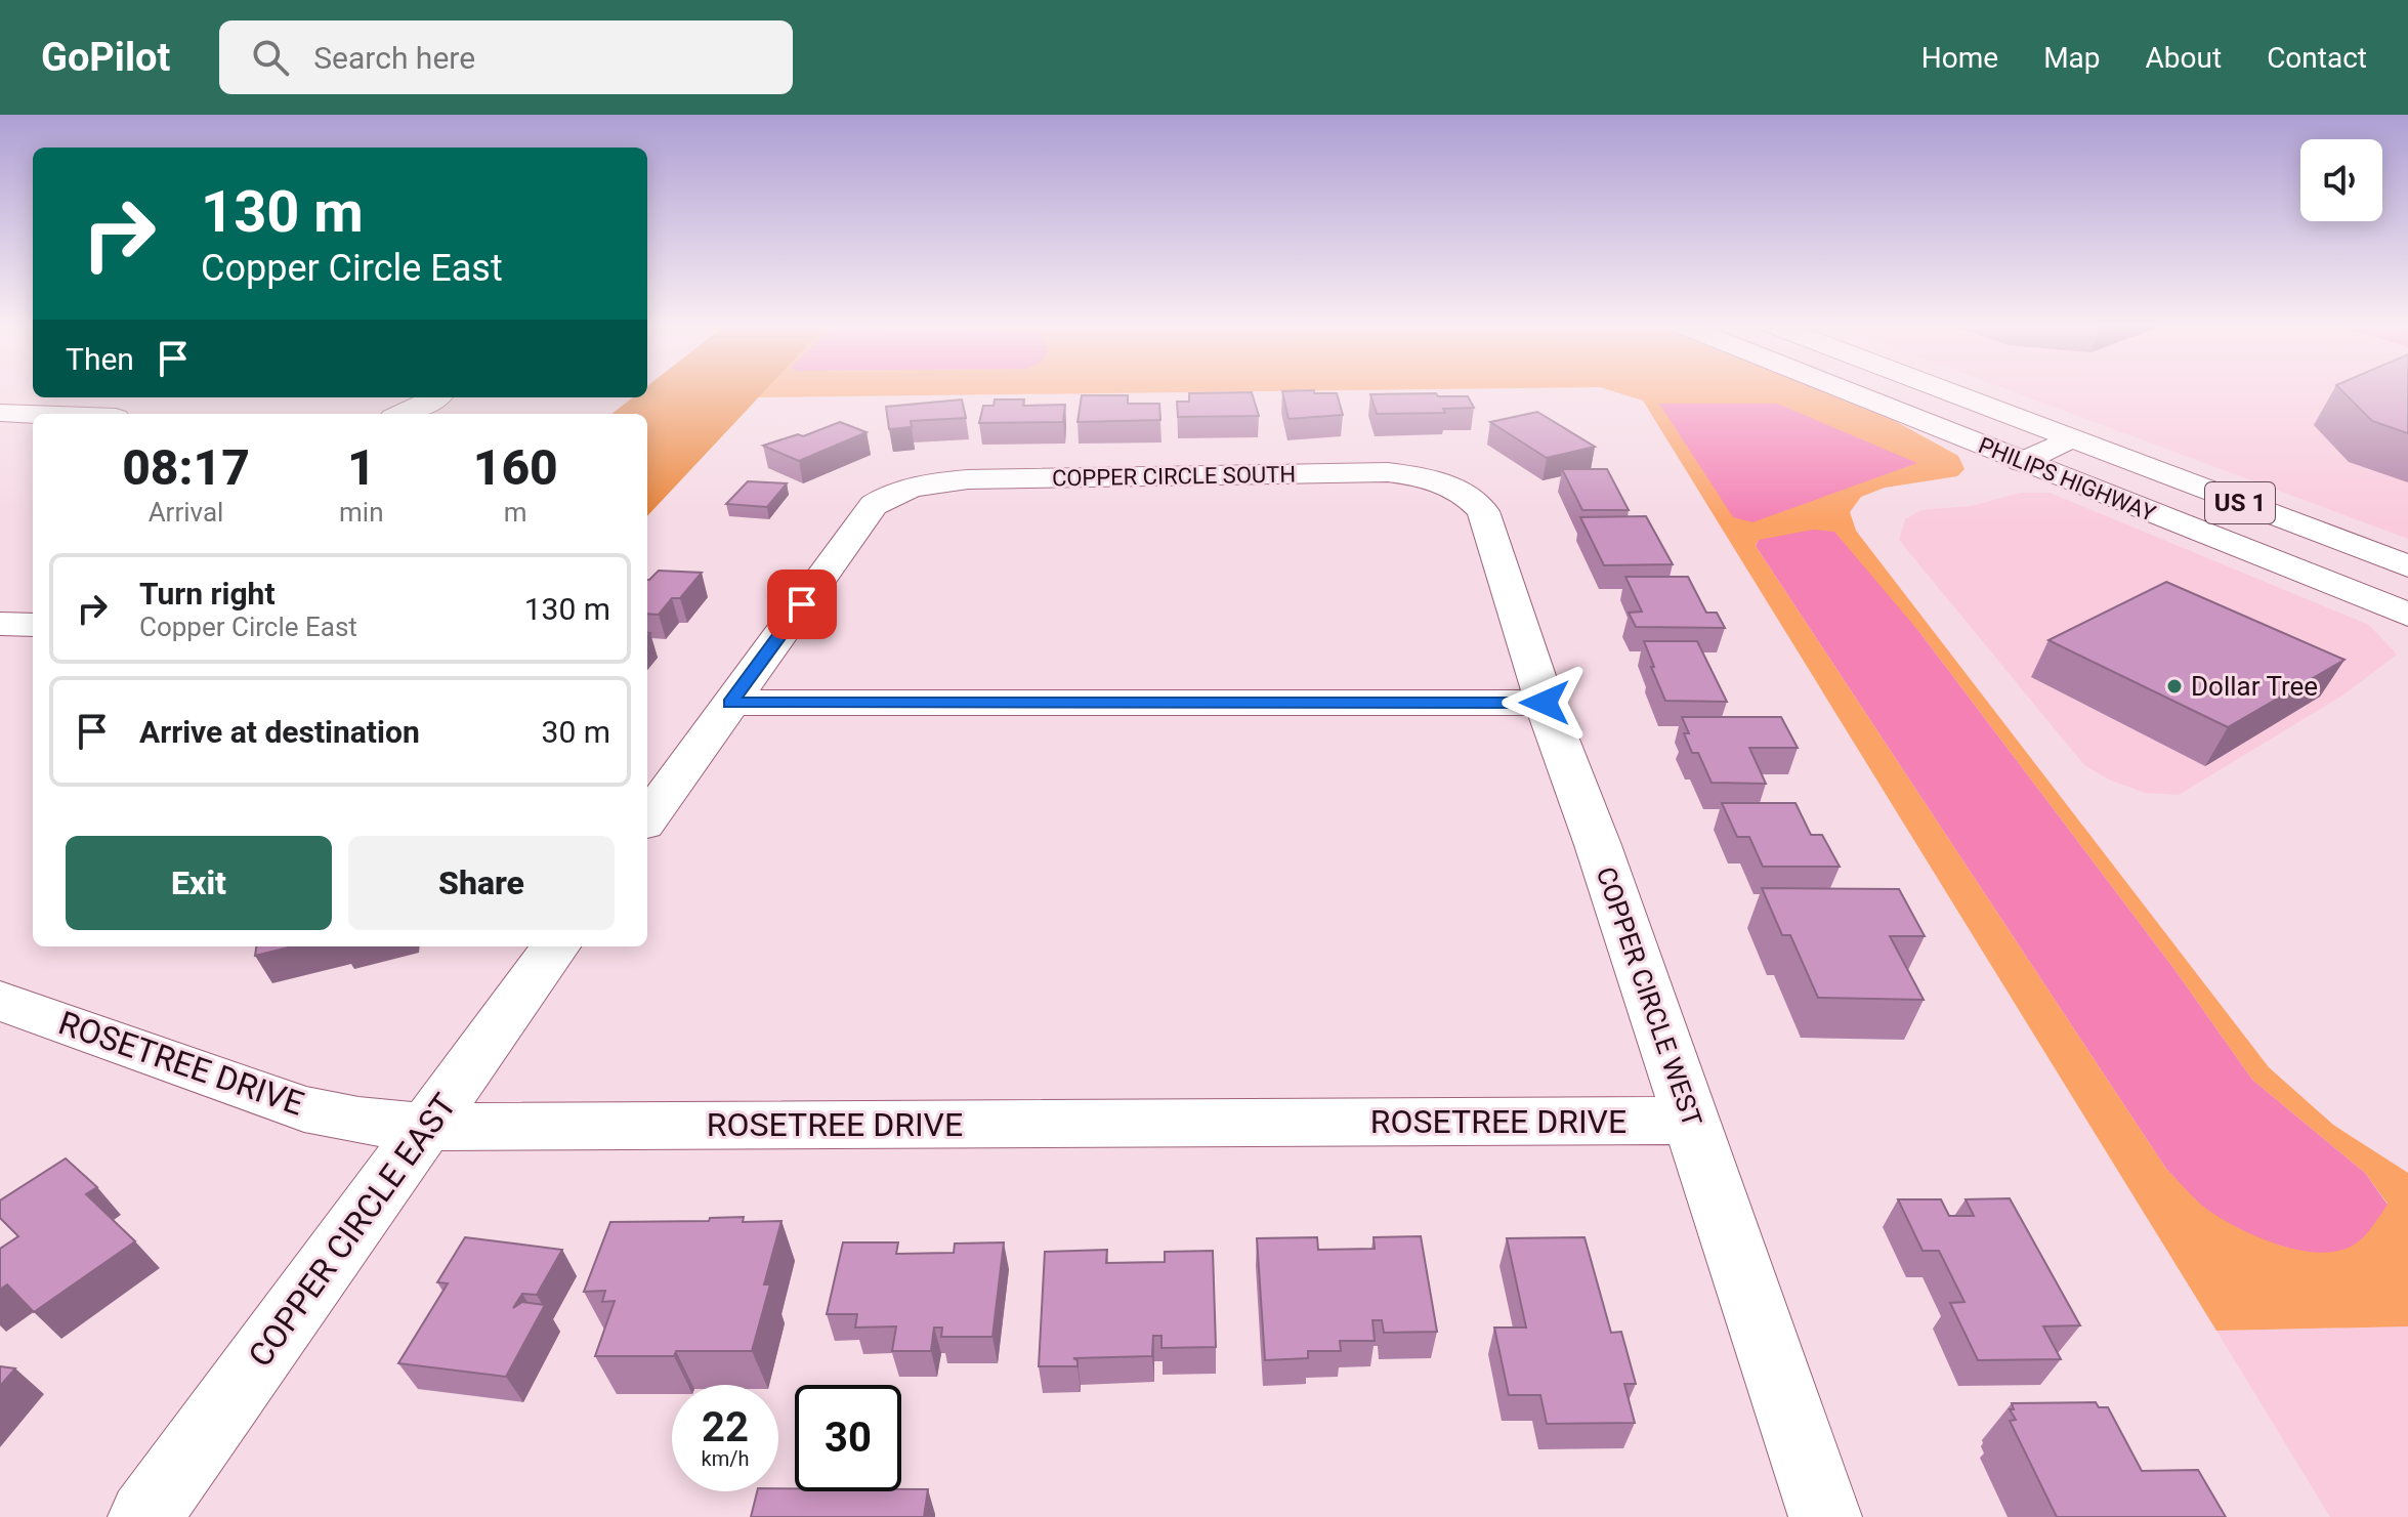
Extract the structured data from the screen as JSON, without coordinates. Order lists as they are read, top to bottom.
{
  "streets": {
    "street": [
      "COPPER CIRCLE SOUTH",
      "PHILIPS HIGHWAY",
      "US 1",
      "COPPER CIRCLE WEST",
      "ROSETREE DRIVE",
      "COPPER CIRCLE EAST"
    ]
  },
  "crossings": [
    ["COPPER CIRCLE SOUTH", "COPPER CIRCLE WEST"],
    ["COPPER CIRCLE WEST", "ROSETREE DRIVE"],
    ["ROSETREE DRIVE", "COPPER CIRCLE EAST"]
  ],
  "places": ["Dollar Tree"],
  "page": {
    "header": "GoPilot",
    "search": "Search here",
    "nav": [
      "Home",
      "Map",
      "About",
      "Contact"
    ],
    "turn": ["130 m", "Copper Circle East"],
    "then": "Then",
    "eta": [
      "08:17",
      "Arrival",
      "1",
      "min",
      "160",
      "m"
    ],
    "list": [
      {
        "name": "Turn right",
        "note": "Copper Circle East",
        "value": "130 m"
      },
      {
        "name": "Arrive at destination",
        "value": "30 m"
      }
    ],
    "buttons": ["Exit", "Share"],
    "speed": "22 km/h",
    "limit": "30"
  }
}
